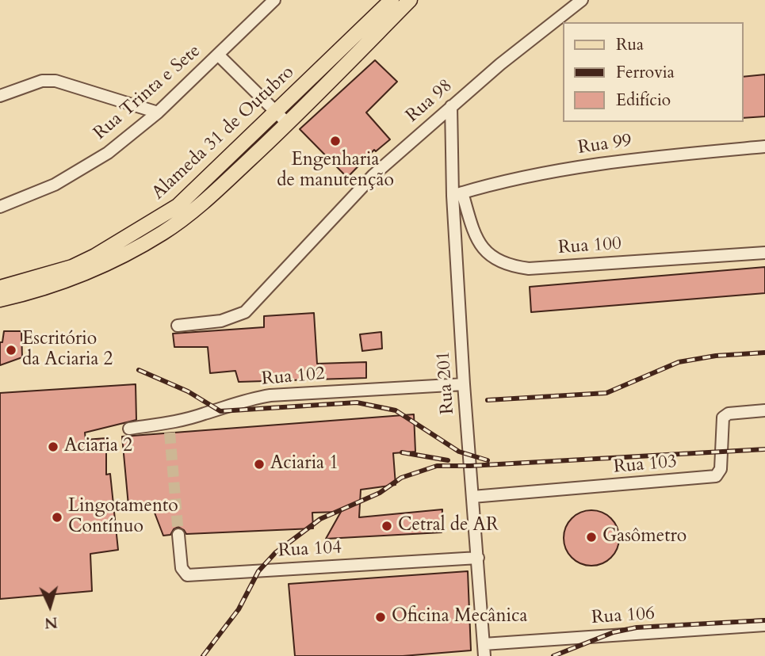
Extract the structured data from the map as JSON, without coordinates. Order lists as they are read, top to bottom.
{
  "streets": {
    "main road": ["Alameda 31 de Outubro"],
    "street": [
      "Rua Trinta e Sete",
      "Rua 98",
      "Rua 99",
      "Rua 100",
      "Rua 102",
      "Rua 201",
      "Rua 103",
      "Rua 104",
      "Rua 106"
    ]
  },
  "crossings": [
    ["Rua 98", "Rua 201"],
    ["Rua 99", "Rua 100"],
    ["Rua 99", "Rua 201"],
    ["Rua 100", "Rua 201"],
    ["Rua 102", "Rua 201"],
    ["Rua 201", "Rua 103"],
    ["Rua 201", "Rua 104"],
    ["Rua 201", "Rua 106"]
  ],
  "places": [
    "Engenharia de manutenção",
    "Escritório da Aciaria 2",
    "Aciaria 2",
    "Aciaria 1",
    "Lingotamento Contínuo",
    "Cetral de AR",
    "Gasômetro",
    "Oficina Mecânica"
  ],
  "legend": ["Rua", "Ferrovia", "Edifício"],
  "north": "bottom"
}
